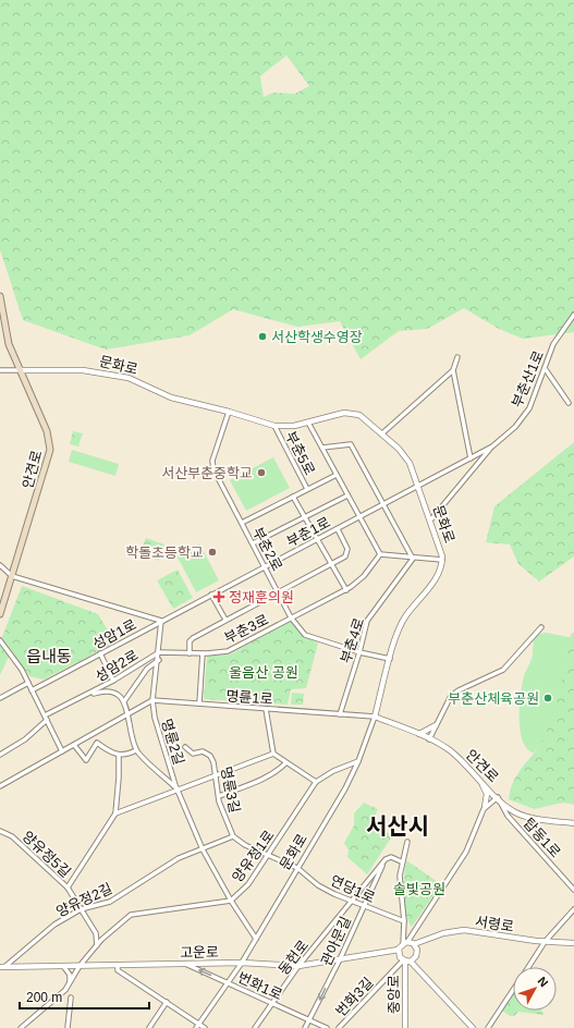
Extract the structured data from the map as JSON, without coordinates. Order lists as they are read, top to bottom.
{
  "streets": {
    "main road": ["안견로"],
    "street": [
      "문화로",
      "부춘산1로",
      "부춘5로",
      "부춘1로",
      "부춘2로",
      "부춘3로",
      "성암1로",
      "부춘4로",
      "성암2로",
      "명륜1로",
      "명륜2길",
      "명륜3길",
      "탑동1로",
      "양유정5길",
      "양유정1로",
      "연당1로",
      "양유정2길",
      "서령로",
      "관아문길",
      "고운로",
      "동헌로",
      "번화1로",
      "중앙로",
      "번화3길"
    ]
  },
  "crossings": [
    ["문화로", "부춘산1로"],
    ["문화로", "부춘5로"],
    ["문화로", "안견로"],
    ["문화로", "부춘1로"],
    ["문화로", "부춘2로"],
    ["문화로", "명륜1로"],
    ["문화로", "명륜2길"],
    ["문화로", "양유정1로"],
    ["문화로", "연당1로"],
    ["문화로", "고운로"],
    ["문화로", "번화1로"],
    ["부춘산1로", "부춘1로"],
    ["부춘5로", "부춘2로"],
    ["안견로", "명륜1로"],
    ["안견로", "탑동1로"],
    ["부춘1로", "부춘2로"],
    ["부춘1로", "성암1로"],
    ["부춘2로", "부춘3로"],
    ["부춘2로", "부춘4로"],
    ["부춘3로", "성암2로"],
    ["부춘4로", "명륜1로"],
    ["명륜1로", "명륜2길"],
    ["명륜2길", "양유정1로"],
    ["명륜2길", "양유정2길"],
    ["양유정5길", "양유정1로"],
    ["양유정5길", "양유정2길"],
    ["양유정1로", "고운로"],
    ["연당1로", "관아문길"],
    ["연당1로", "동헌로"],
    ["양유정2길", "고운로"],
    ["서령로", "고운로"],
    ["서령로", "중앙로"],
    ["서령로", "번화3길"],
    ["관아문길", "고운로"],
    ["관아문길", "동헌로"],
    ["관아문길", "번화1로"],
    ["고운로", "동헌로"],
    ["고운로", "번화1로"],
    ["고운로", "중앙로"],
    ["고운로", "번화3길"],
    ["동헌로", "번화1로"],
    ["중앙로", "번화3길"]
  ],
  "districts": ["읍내동", "서산시"],
  "parks": ["울음산 공원", "솔빛공원"],
  "places": {
    "other": [
      "서산학생수영장",
      "서산부춘중학교",
      "학돌초등학교",
      "부춘산체육공원"
    ],
    "health": ["정재훈의원"]
  },
  "scale_bar": "200 m",
  "north": "top right"
}
